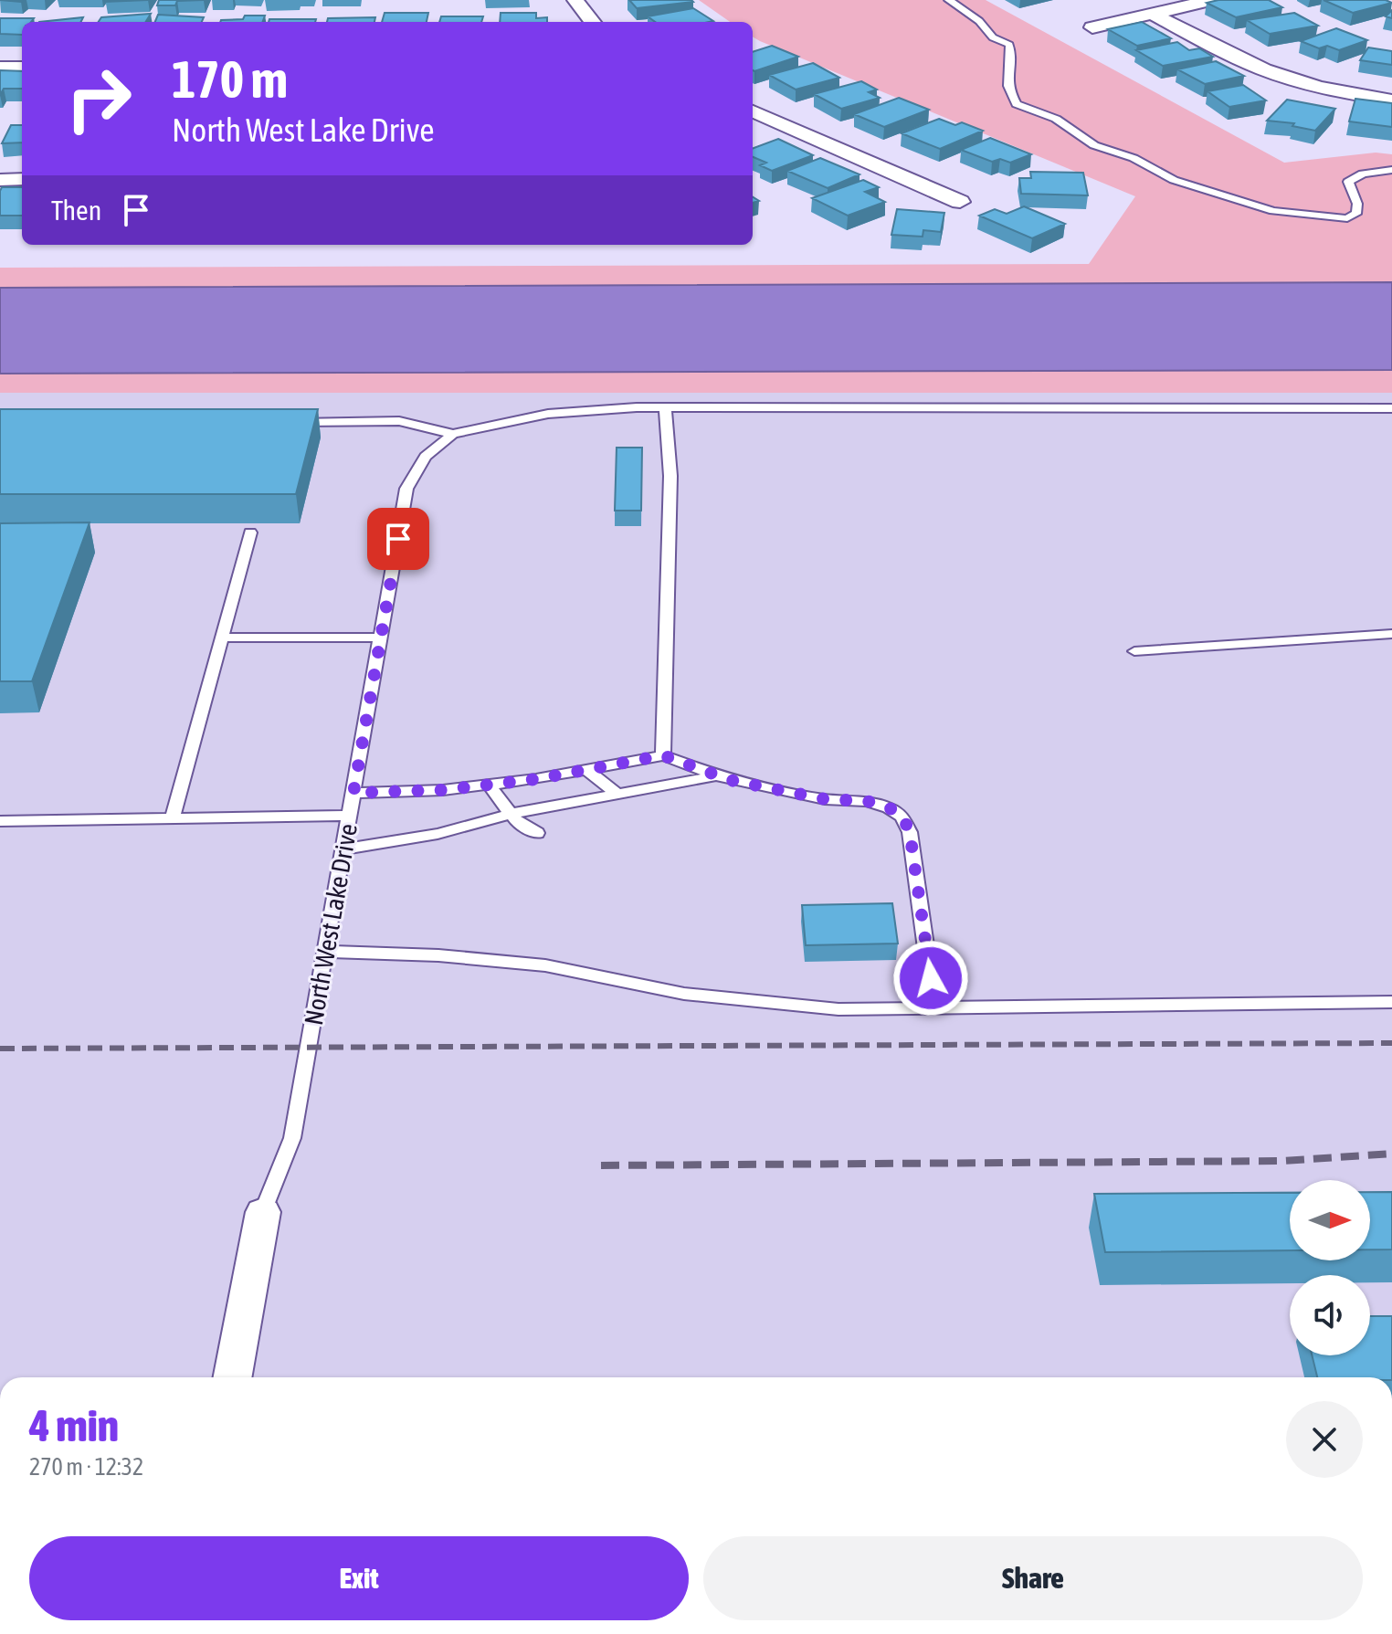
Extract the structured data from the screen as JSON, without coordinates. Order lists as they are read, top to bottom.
{
  "streets": {
    "street": ["North West Lake Drive"]
  },
  "north": "right",
  "page": {
    "turn": ["170 m", "North West Lake Drive"],
    "then": "Then",
    "heading": ["4 min", "270 m · 12:32"],
    "buttons": ["Exit", "Share"]
  }
}
